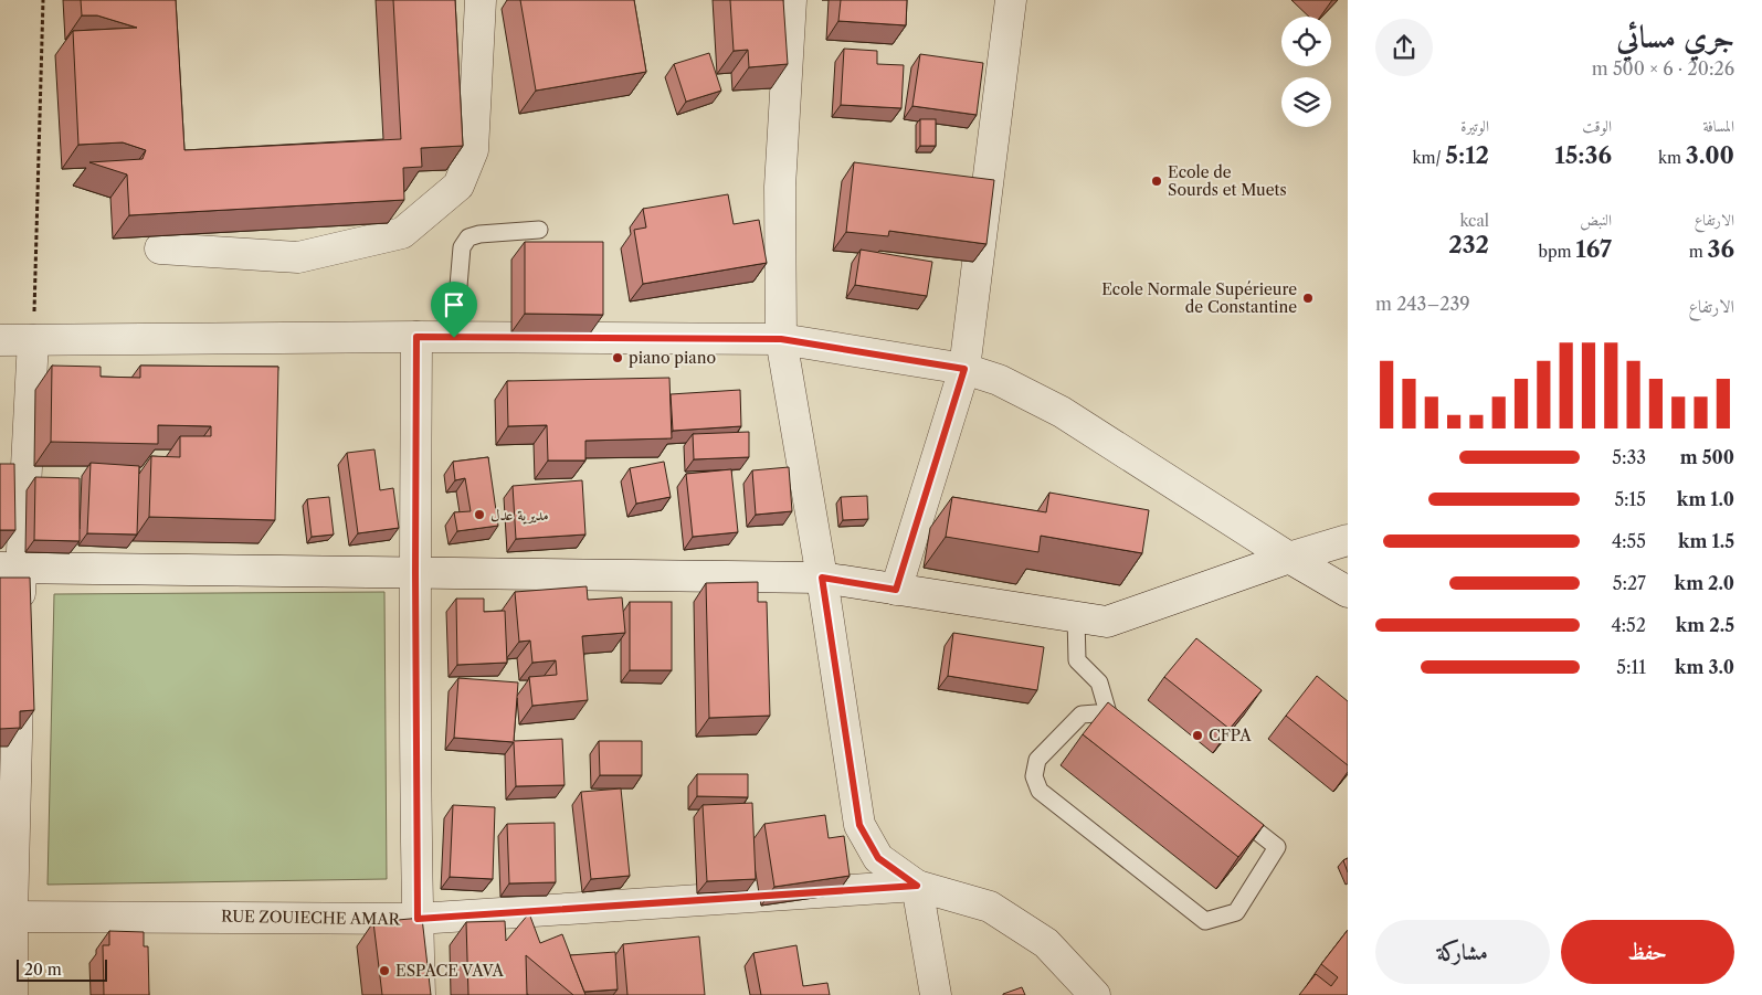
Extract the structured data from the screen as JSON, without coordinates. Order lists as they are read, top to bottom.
{
  "streets": {
    "street": ["RUE ZOUIECHE AMAR"]
  },
  "places": [
    "Ecole de Sourds et Muets",
    "Ecole Normale Supérieure de Constantine",
    "piano piano",
    "مديرية عدل",
    "CFPA",
    "ESPACE VAVA"
  ],
  "scale_bar": "20 m",
  "page": {
    "heading": ["جري مسائي", "20:26 · 6 × 500 m"],
    "stats": [
      ["المسافة", "3.00 km"],
      ["الوقت", "15:36"],
      ["الوتيرة", "5:12 /km"],
      ["الارتفاع", "36 m"],
      ["النبض", "167 bpm"],
      ["kcal", "232"]
    ],
    "chart": ["الارتفاع", "239–243 m"],
    "list": [
      {
        "name": "500 m",
        "note": "5:33"
      },
      {
        "name": "1.0 km",
        "note": "5:15"
      },
      {
        "name": "1.5 km",
        "note": "4:55"
      },
      {
        "name": "2.0 km",
        "note": "5:27"
      },
      {
        "name": "2.5 km",
        "note": "4:52"
      },
      {
        "name": "3.0 km",
        "note": "5:11"
      }
    ],
    "buttons": ["حفظ", "مشاركة"],
    "scale": "20 m"
  }
}
